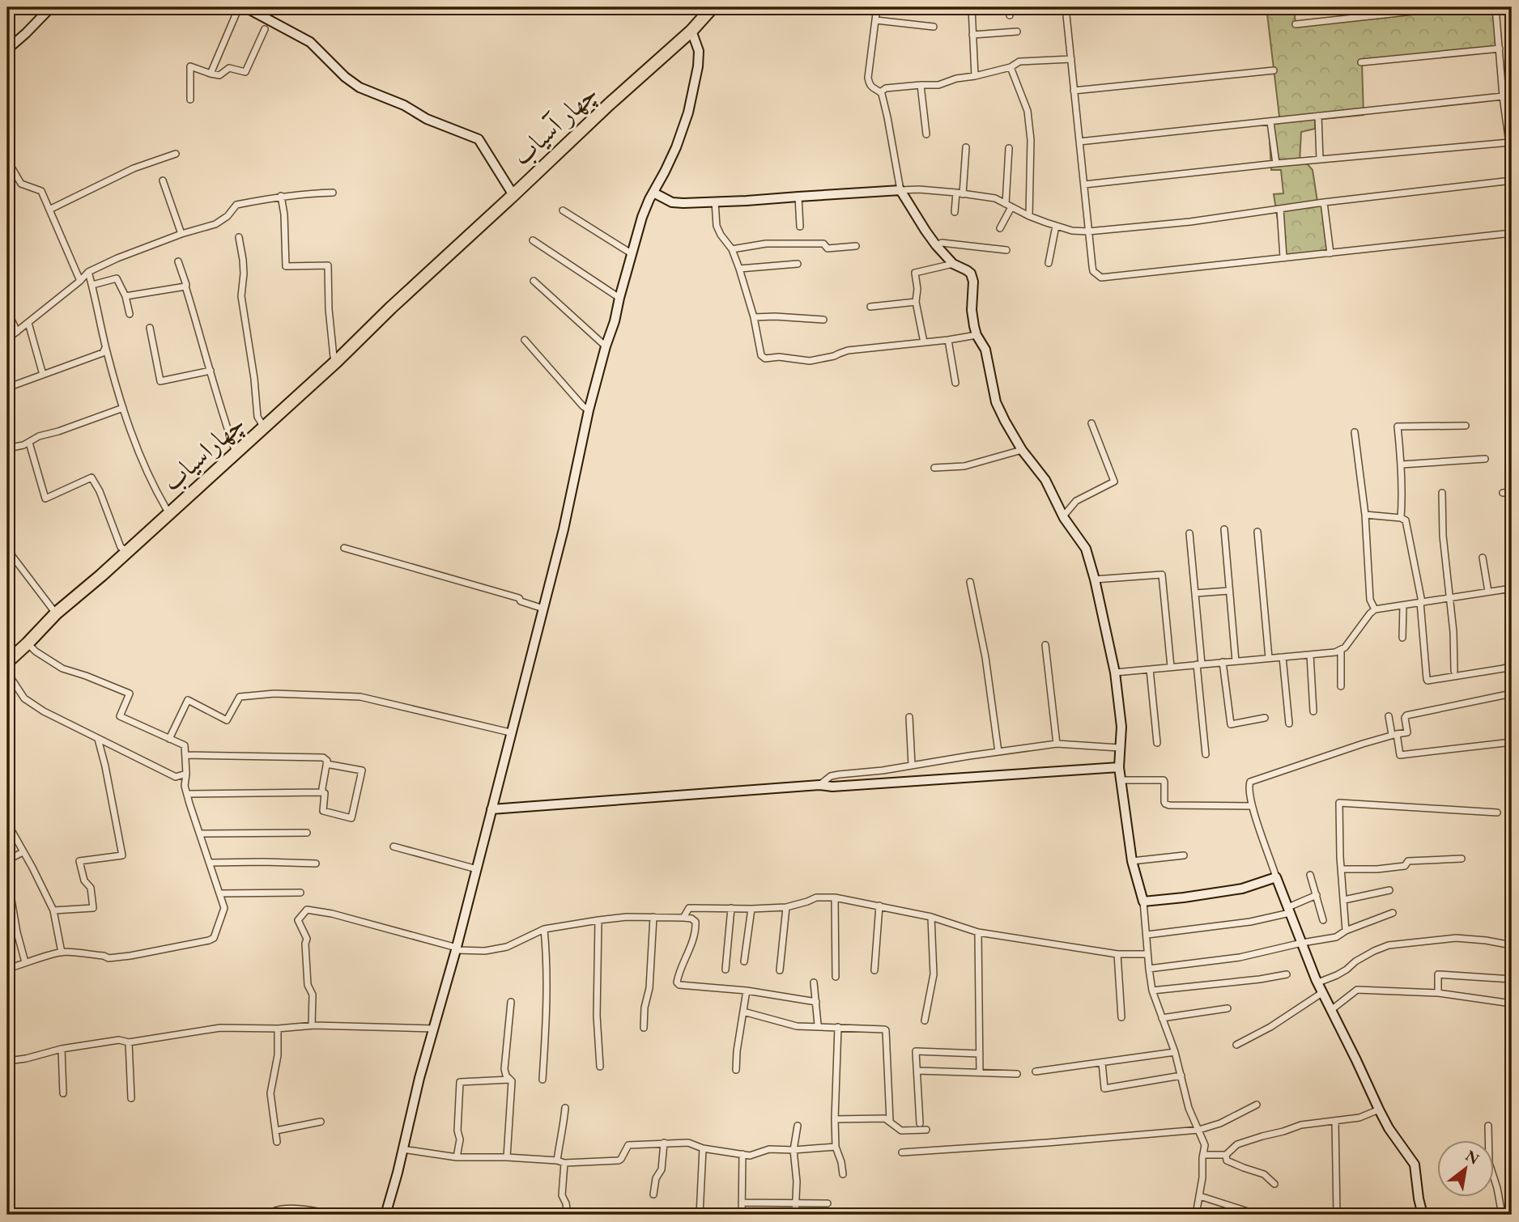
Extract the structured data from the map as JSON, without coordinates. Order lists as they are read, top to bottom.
{
  "streets": {
    "highway": ["چهار آسیاب", "چهاراسیاب"]
  },
  "crossings": [
    ["چهار آسیاب", "چهاراسیاب"]
  ],
  "north": "top right"
}
